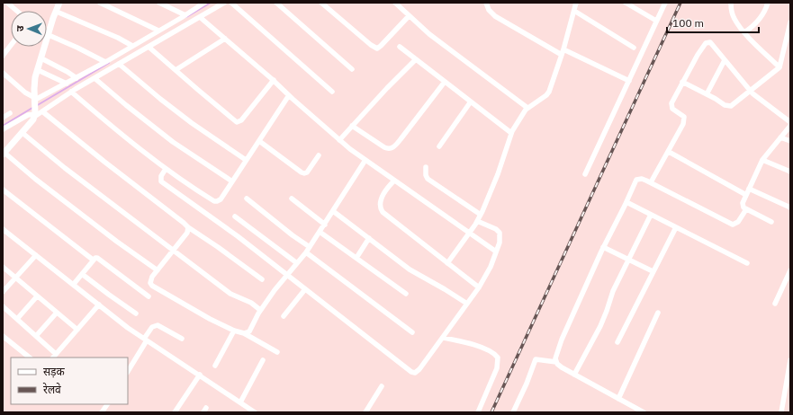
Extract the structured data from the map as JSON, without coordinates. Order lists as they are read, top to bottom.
{
  "legend": ["सड़क", "रेलवे"],
  "scale_bar": "100 m",
  "north": "left"
}
